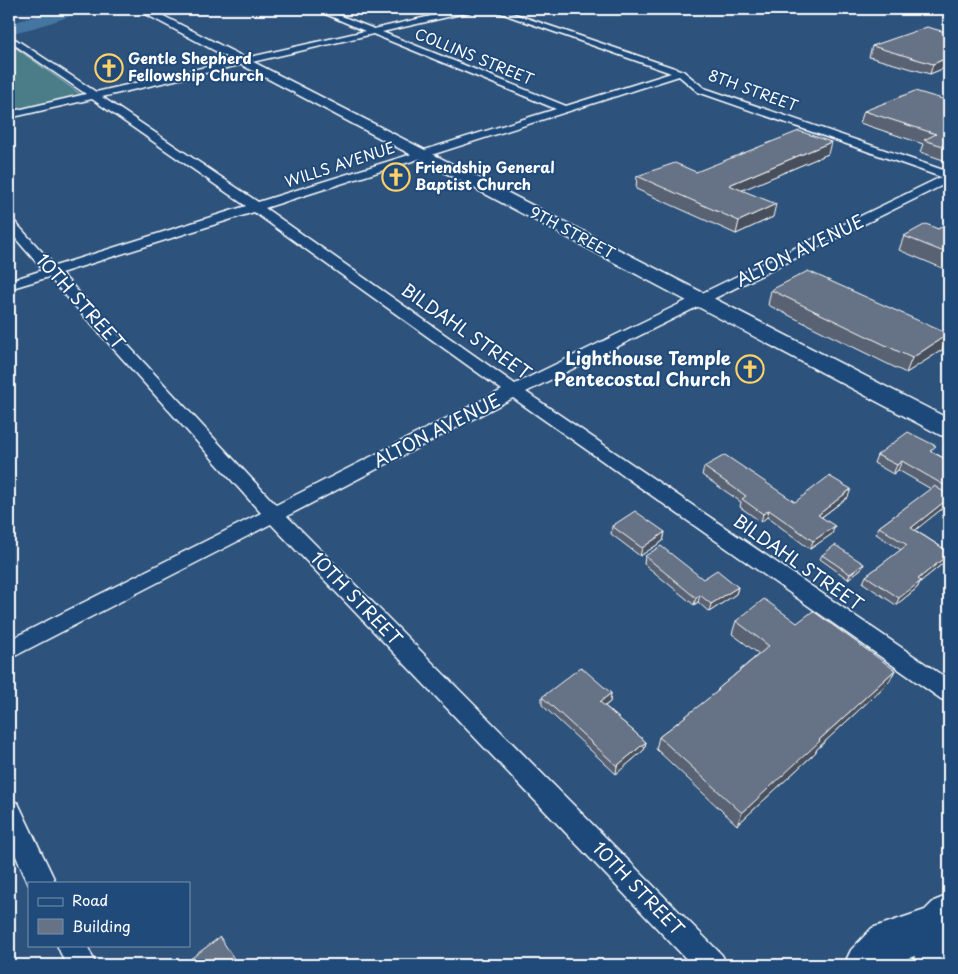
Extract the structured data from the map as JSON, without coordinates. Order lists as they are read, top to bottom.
{
  "streets": {
    "street": [
      "COLLINS STREET",
      "8TH STREET",
      "WILLS AVENUE",
      "9TH STREET",
      "ALTON AVENUE",
      "10TH STREET",
      "BILDAHL STREET"
    ]
  },
  "crossings": [
    ["COLLINS STREET", "WILLS AVENUE"],
    ["8TH STREET", "WILLS AVENUE"],
    ["8TH STREET", "ALTON AVENUE"],
    ["WILLS AVENUE", "9TH STREET"],
    ["WILLS AVENUE", "10TH STREET"],
    ["WILLS AVENUE", "BILDAHL STREET"],
    ["9TH STREET", "ALTON AVENUE"],
    ["ALTON AVENUE", "10TH STREET"],
    ["ALTON AVENUE", "BILDAHL STREET"]
  ],
  "places": {
    "church": ["Gentle Shepherd Fellowship Church", "Friendship General Baptist Church", "Lighthouse Temple Pentecostal Church"]
  },
  "legend": ["Road", "Building"]
}
